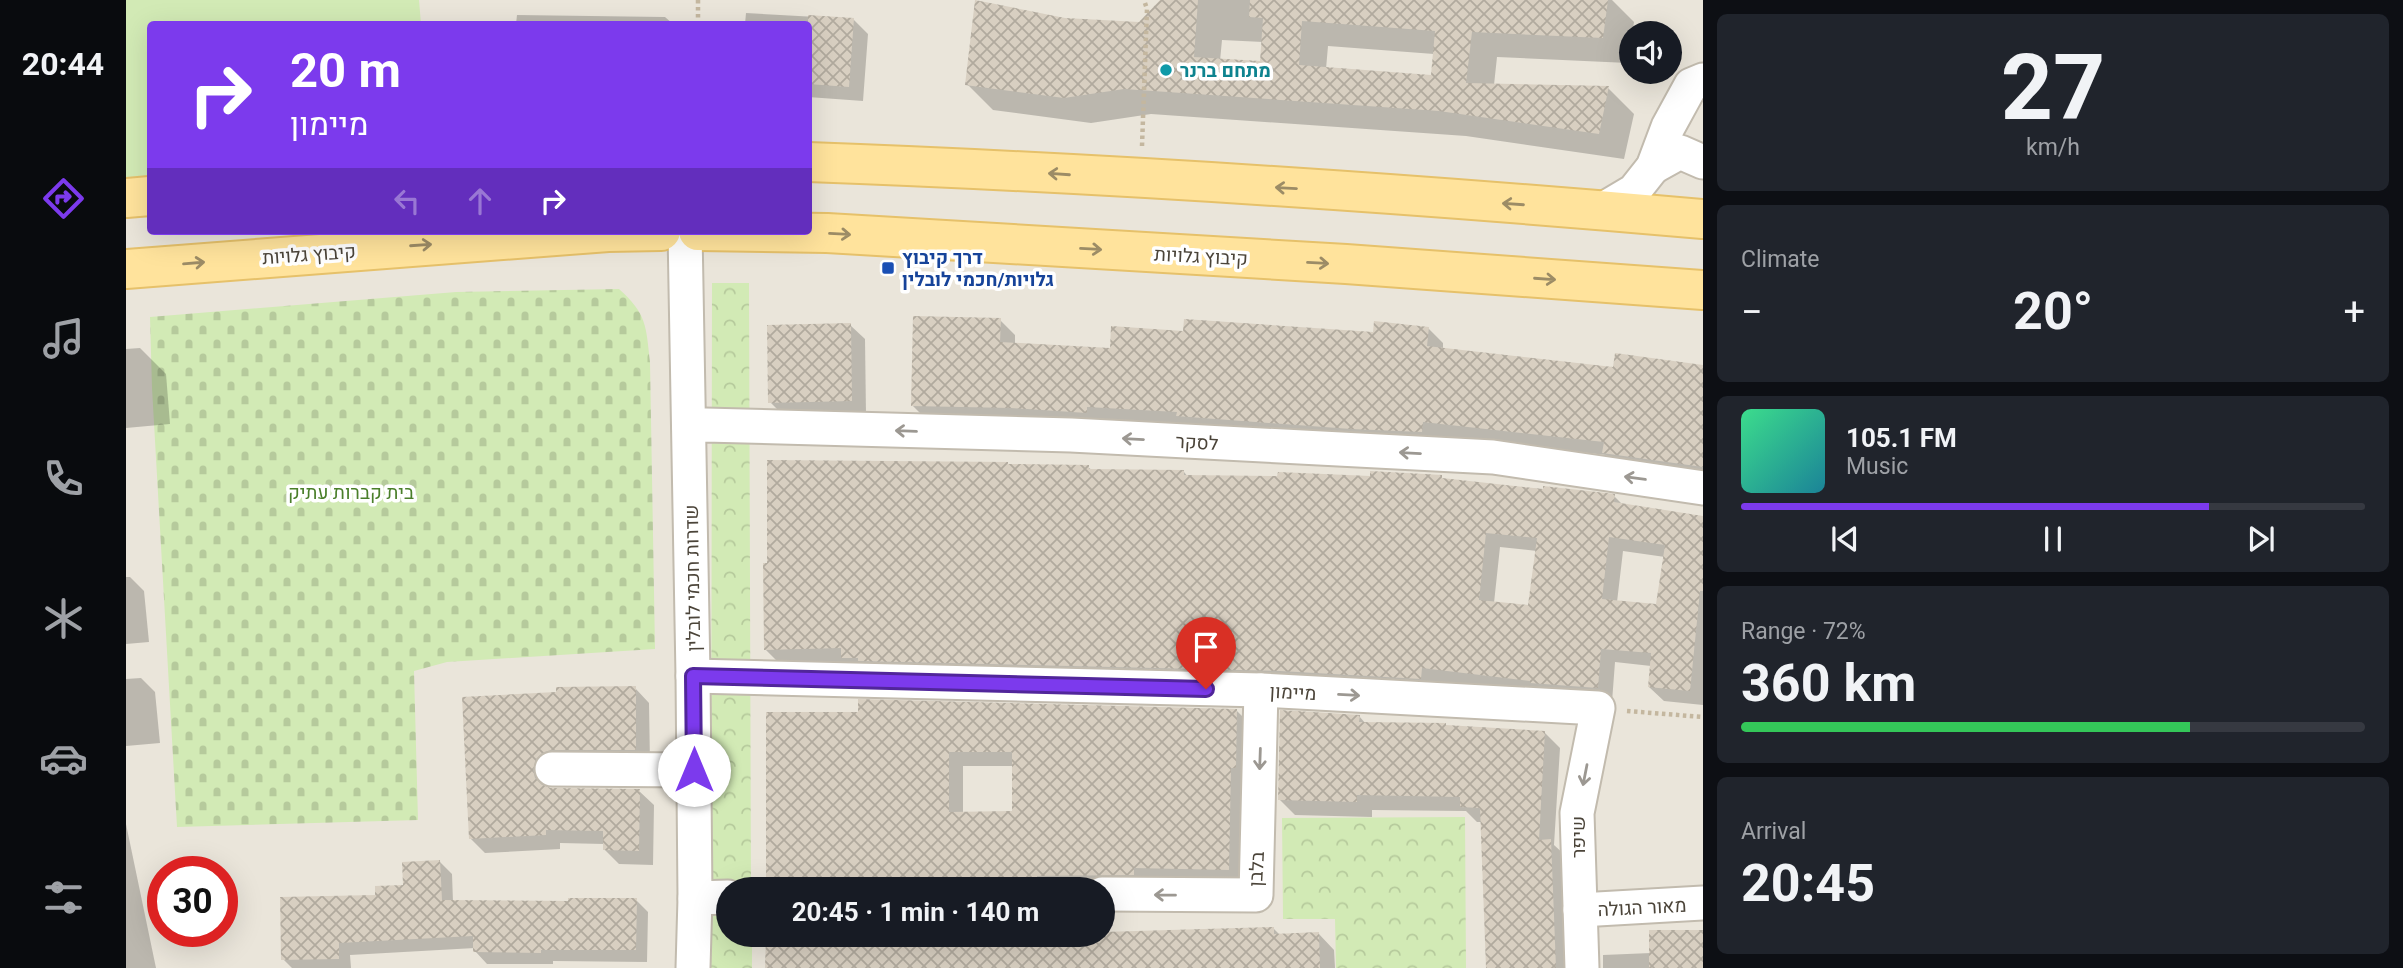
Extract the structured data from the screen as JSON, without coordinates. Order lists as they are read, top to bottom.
{
  "streets": {
    "main road": ["קיבוץ גלויות"],
    "street": [
      "לסקר",
      "שדרות חכמי לובלין",
      "מיימון",
      "שיפר",
      "בלבן",
      "מאור הגולה"
    ]
  },
  "crossings": [
    ["לסקר", "שדרות חכמי לובלין"],
    ["שדרות חכמי לובלין", "מיימון"],
    ["מיימון", "שיפר"],
    ["מיימון", "בלבן"],
    ["שיפר", "מאור הגולה"]
  ],
  "one_way": ["לסקר", "מיימון", "שיפר"],
  "parks": ["בית קברות עתיק"],
  "places": {
    "other": ["מתחם ברנר"],
    "transit": ["דרך קיבוץ גלויות/חכמי לובלין"]
  },
  "page": {
    "tabs": "20:44",
    "tile": [
      ["27", "km/h"],
      "Climate",
      ["Range · 72%", "360 km"],
      ["Arrival", "20:45"]
    ],
    "turn": ["20 m", "מיימון"],
    "heat": ["−", "20°", "+"],
    "song": ["105.1 FM", "Music"],
    "limit": "30",
    "trip": "20:45 · 1 min · 140 m"
  }
}
